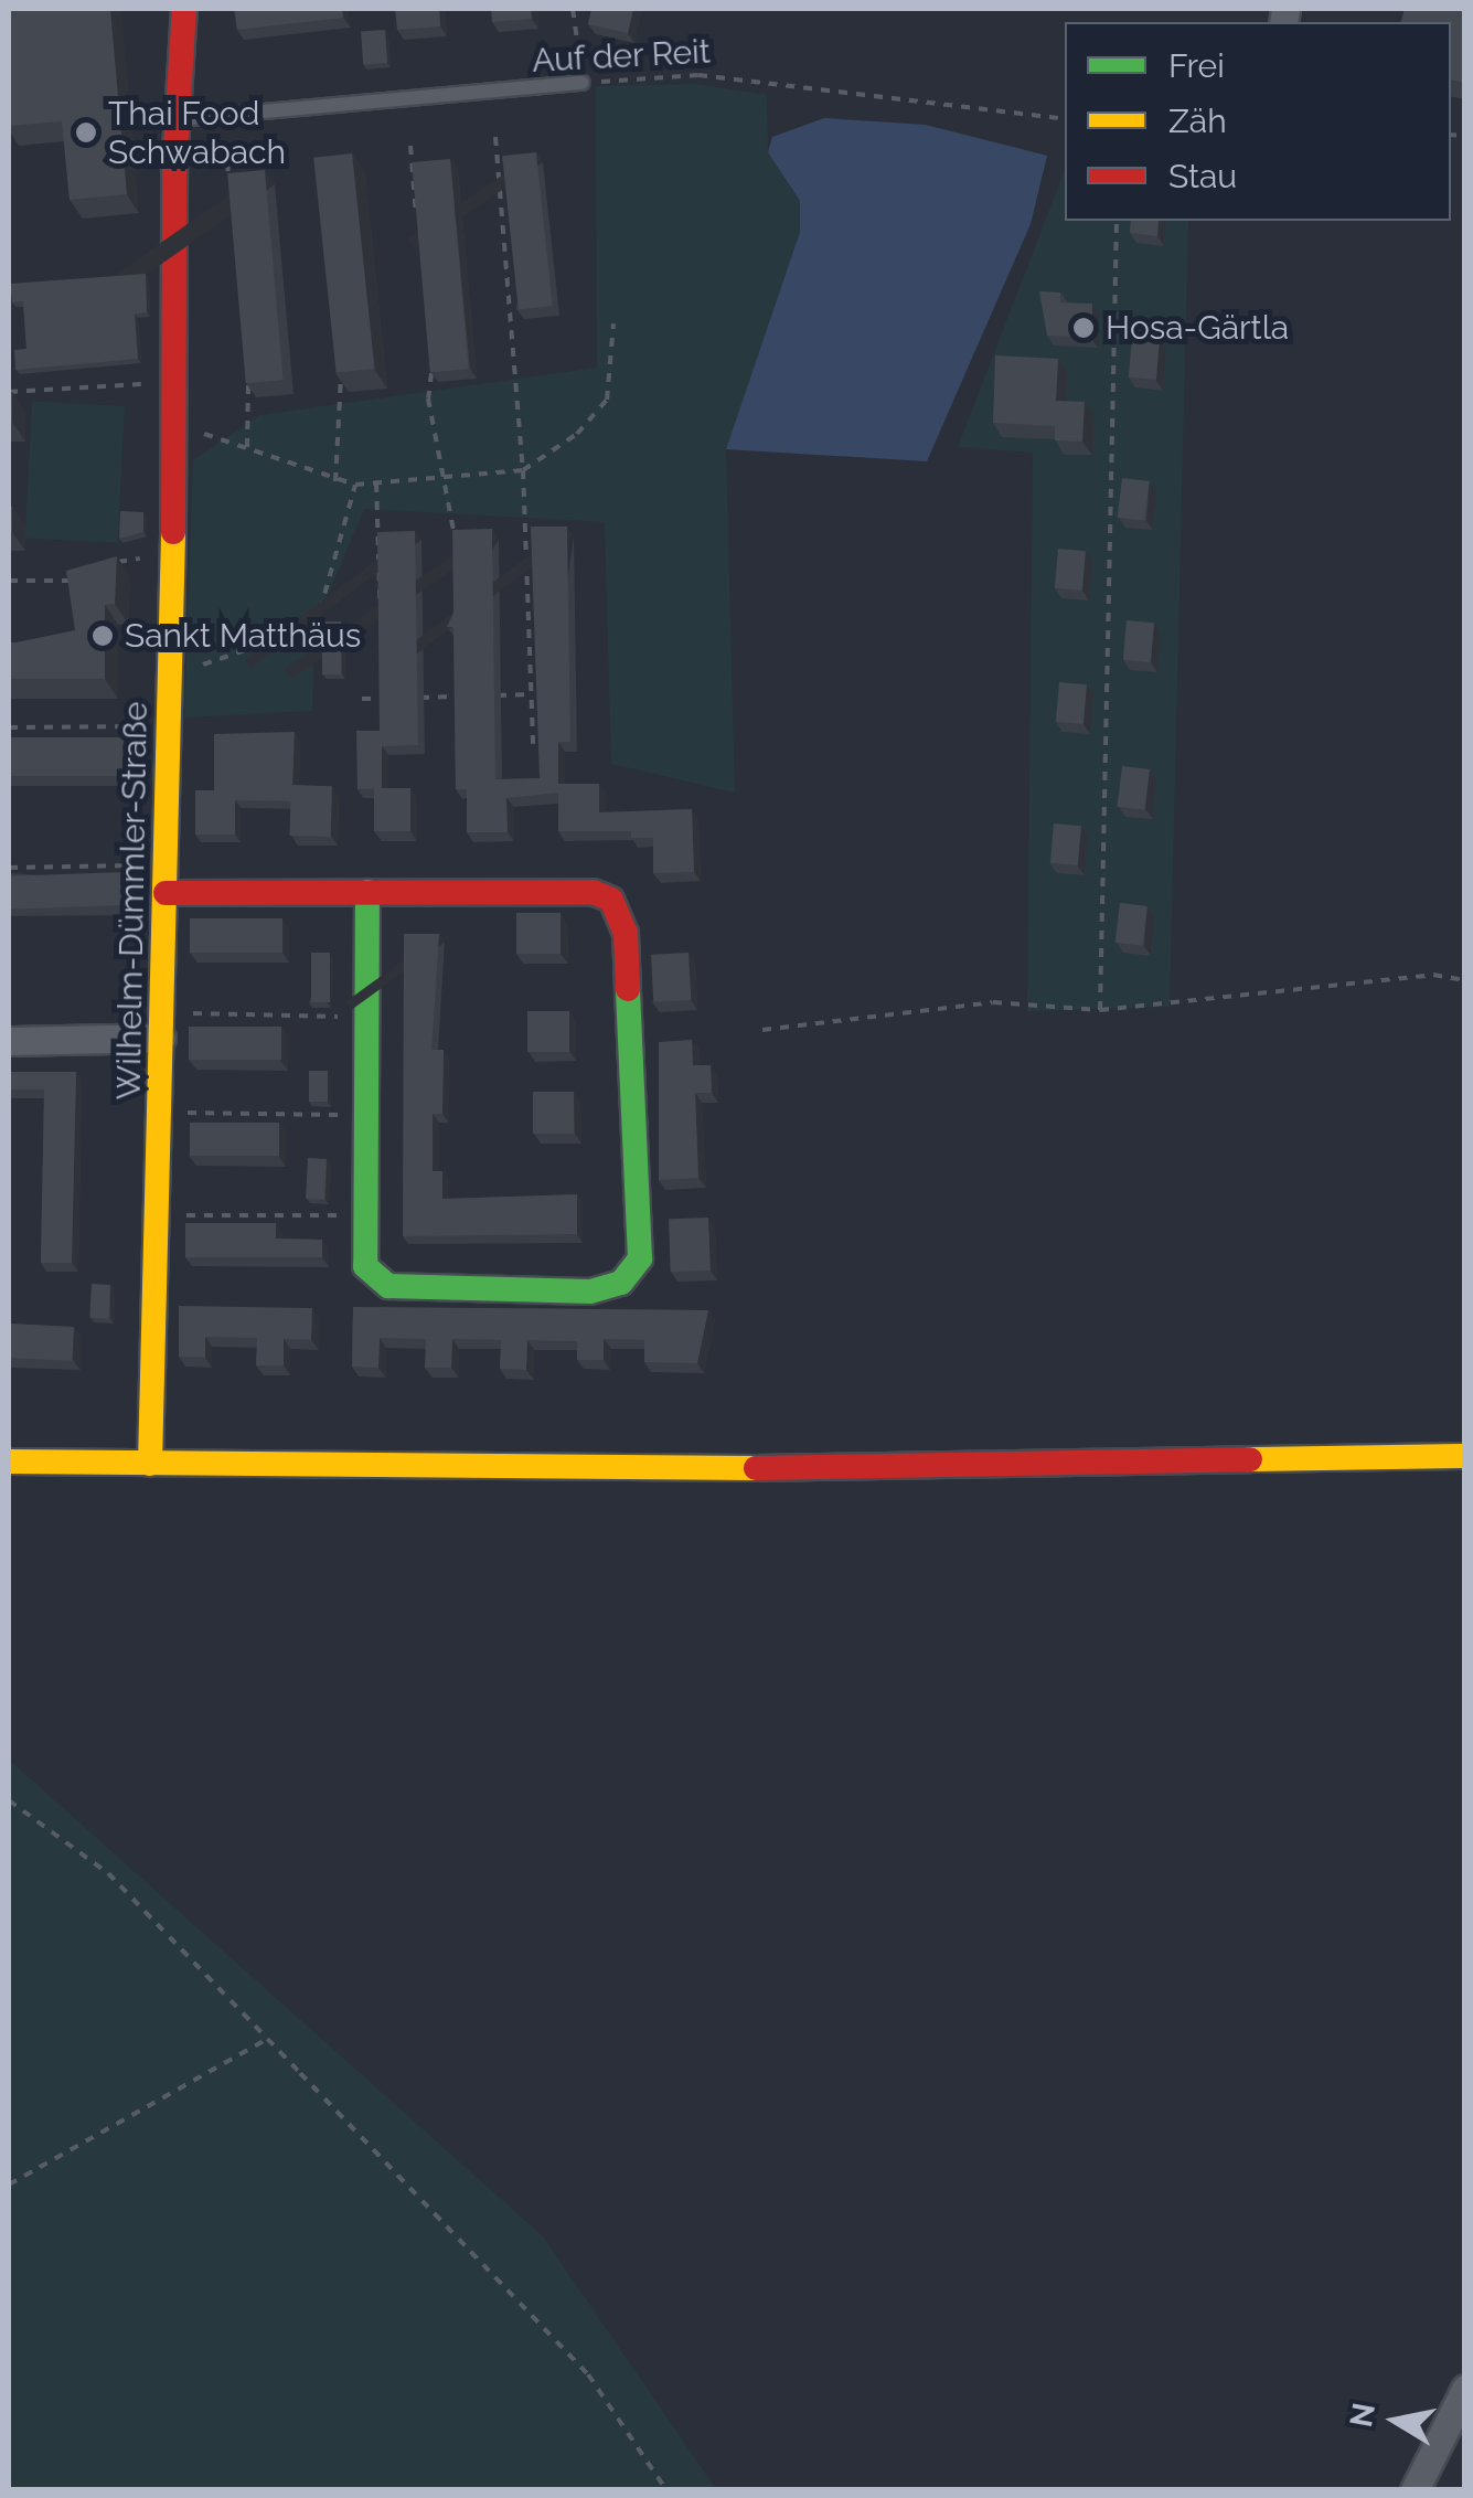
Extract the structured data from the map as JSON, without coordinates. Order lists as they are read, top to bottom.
{
  "streets": {
    "street": ["Wilhelm-Dümmler-Straße"],
    "lane": ["Auf der Reit"]
  },
  "crossings": [
    ["Auf der Reit", "Wilhelm-Dümmler-Straße"]
  ],
  "places": ["Thai Food Schwabach", "Hosa-Gärtla", "Sankt Matthäus"],
  "legend": ["Frei", "Zäh", "Stau"],
  "north": "left"
}
